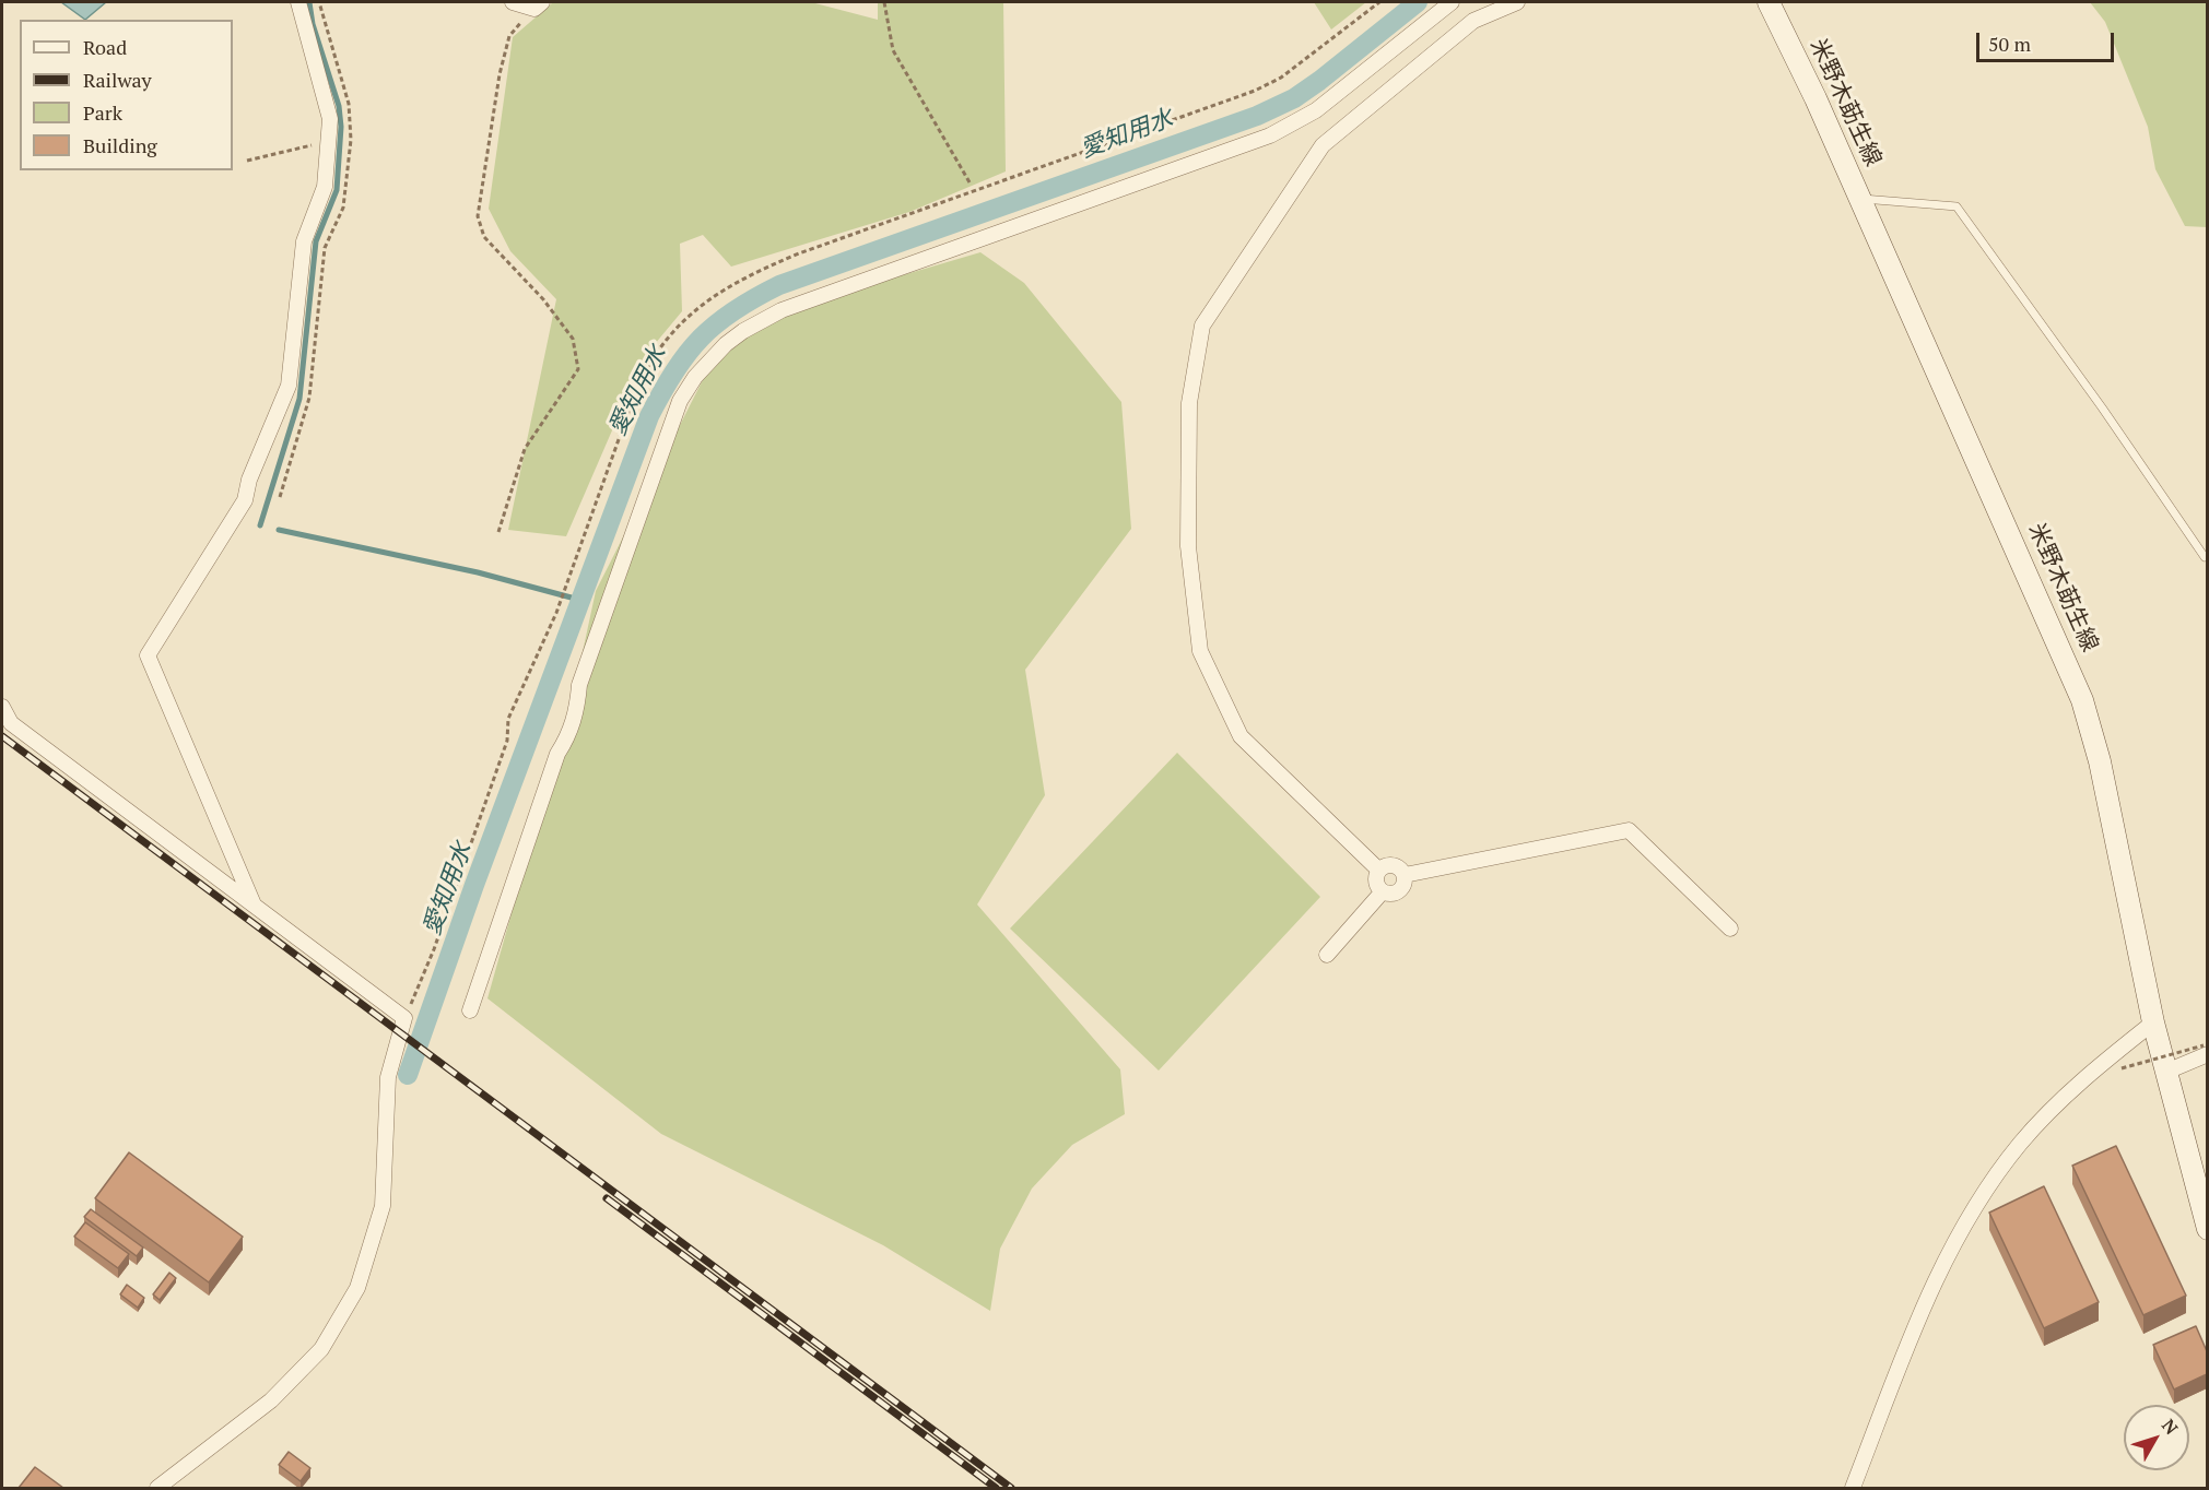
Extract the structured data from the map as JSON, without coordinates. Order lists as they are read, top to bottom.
{
  "streets": {
    "main road": ["米野木莇生線"]
  },
  "water": ["愛知用水"],
  "legend": [
    "Road",
    "Railway",
    "Park",
    "Building"
  ],
  "scale_bar": "50 m",
  "north": "top right"
}
